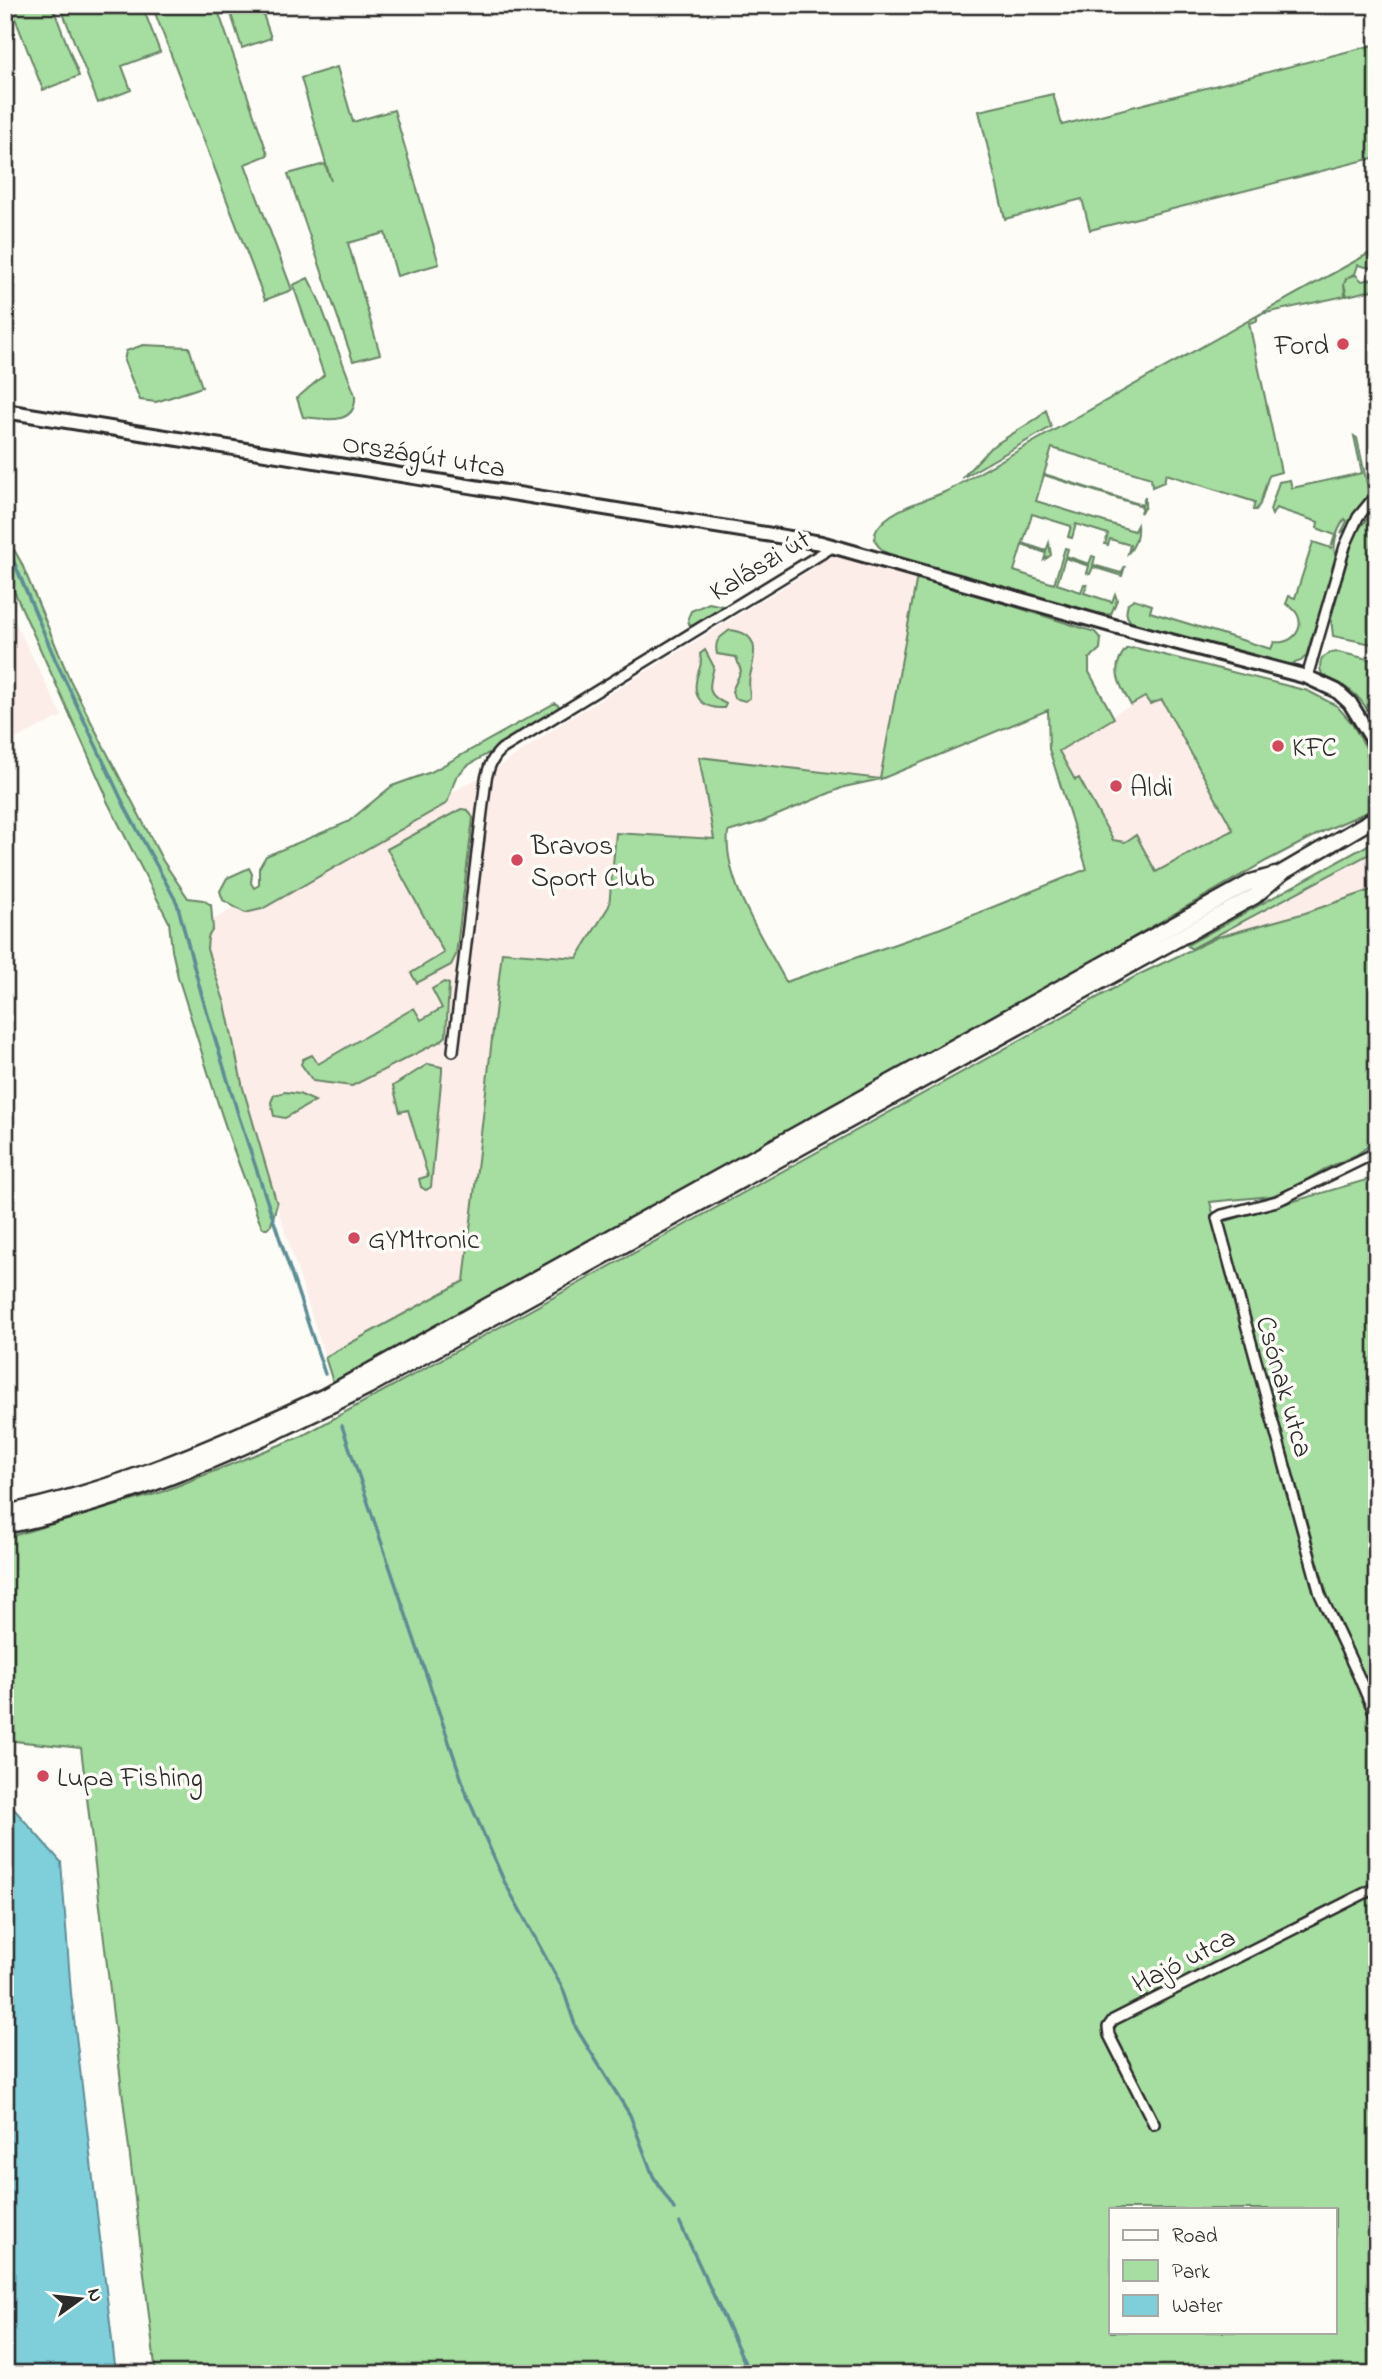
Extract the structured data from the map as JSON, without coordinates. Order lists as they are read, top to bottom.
{
  "streets": {
    "main road": ["Országút utca", "Kalászi út"],
    "street": ["Csónak utca", "Hajó utca"]
  },
  "crossings": [
    ["Országút utca", "Kalászi út"]
  ],
  "places": [
    "Ford",
    "KFC",
    "Aldi",
    "Bravos Sport Club",
    "GYMtronic",
    "Lupa Fishing"
  ],
  "legend": ["Road", "Park", "Water"],
  "north": "right"
}
